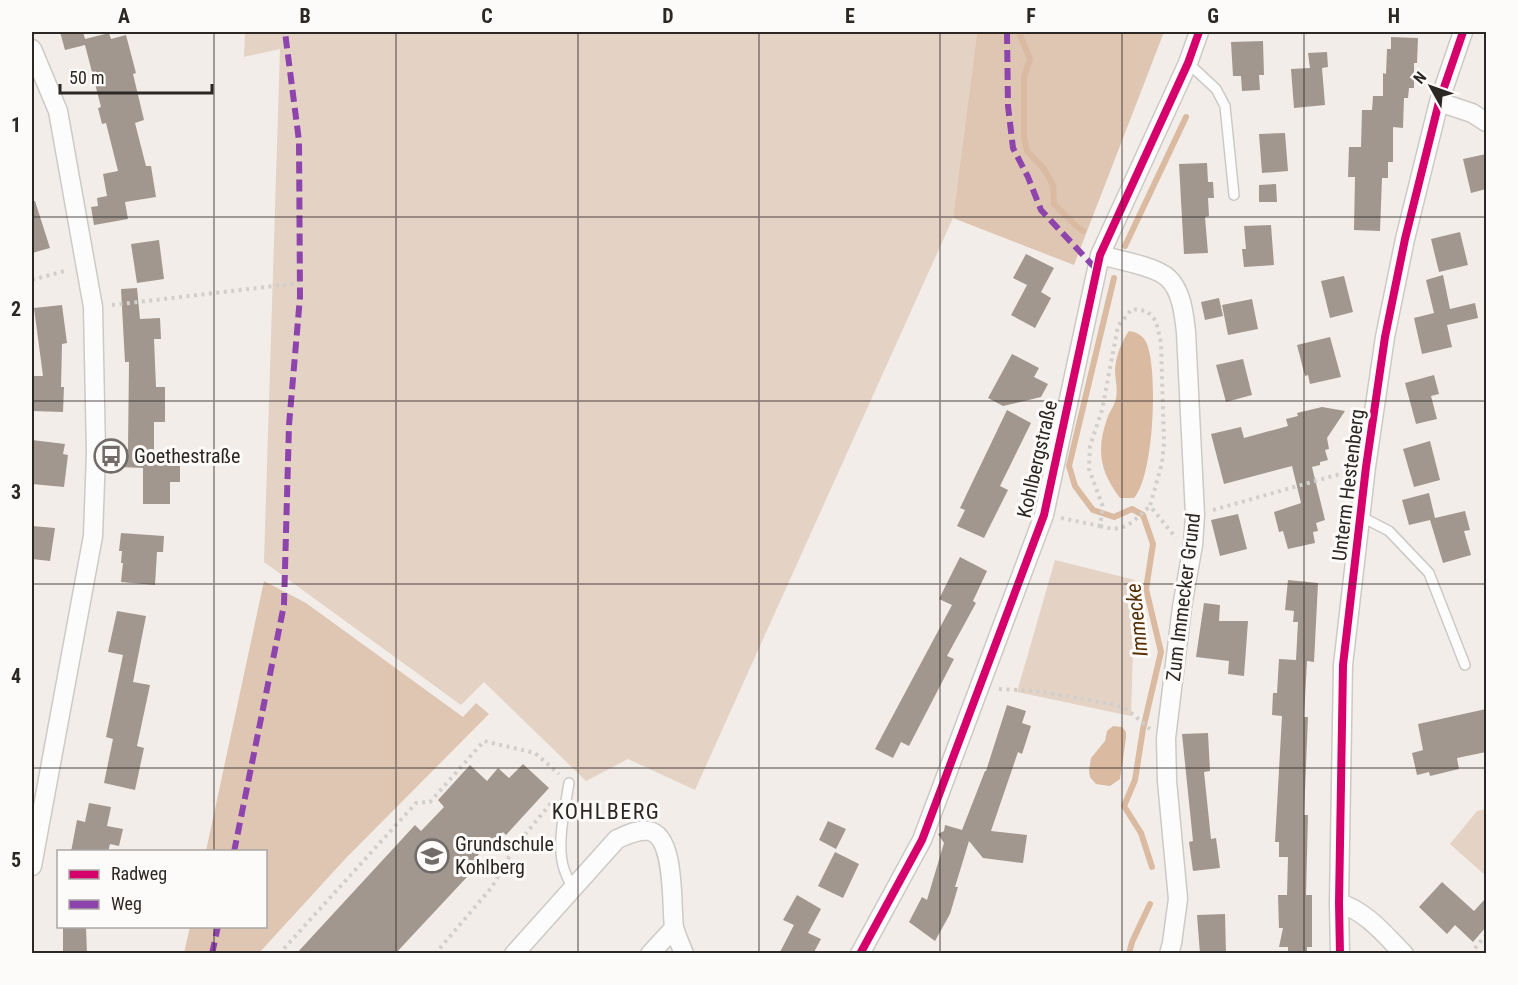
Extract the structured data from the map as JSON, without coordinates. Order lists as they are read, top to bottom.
{
  "streets": {
    "street": ["Kohlbergstraße", "Unterm Hestenberg", "Zum Immecker Grund"]
  },
  "crossings": [
    ["Kohlbergstraße", "Zum Immecker Grund"]
  ],
  "districts": ["KOHLBERG"],
  "water": ["Immecke"],
  "places": {
    "bus stop": ["Goethestraße"],
    "school or university": ["Grundschule Kohlberg"]
  },
  "legend": ["Radweg", "Weg"],
  "scale_bar": "50 m",
  "north": "top left",
  "grid": {
    "columns": [
      "A",
      "B",
      "C",
      "D",
      "E",
      "F",
      "G",
      "H"
    ],
    "rows": [
      "1",
      "2",
      "3",
      "4",
      "5"
    ]
  }
}
